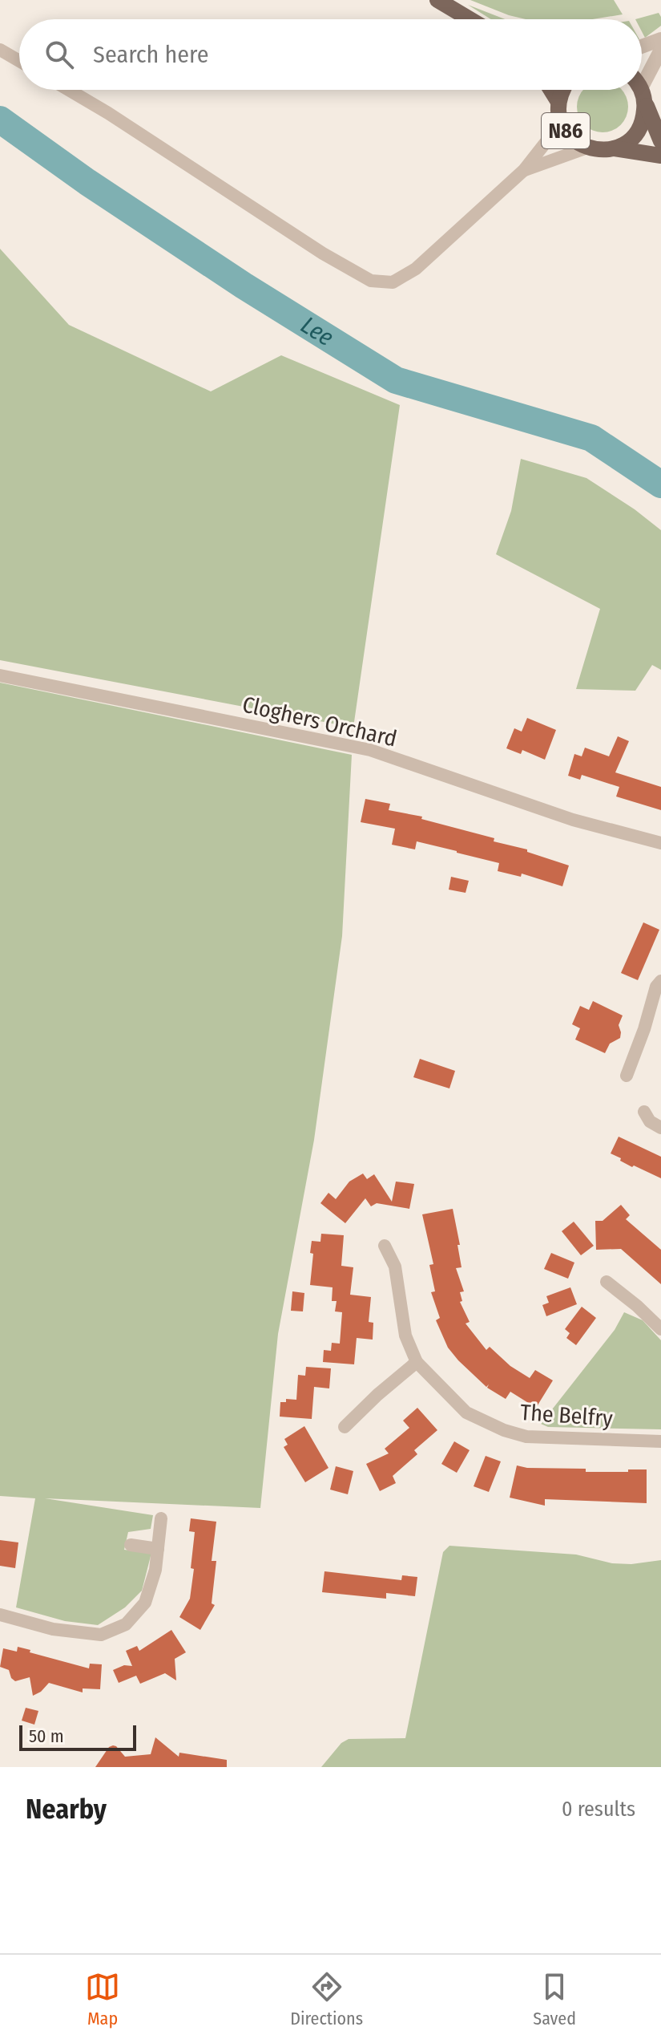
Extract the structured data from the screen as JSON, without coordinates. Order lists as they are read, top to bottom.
{
  "streets": {
    "main road": ["N86"],
    "street": ["Cloghers Orchard", "The Belfry"]
  },
  "water": ["Lee"],
  "scale_bar": "50 m",
  "page": {
    "search": "Search here",
    "scale": "50 m",
    "heading": ["Nearby", "0 results"],
    "nav": ["Map", "Directions", "Saved"]
  }
}
